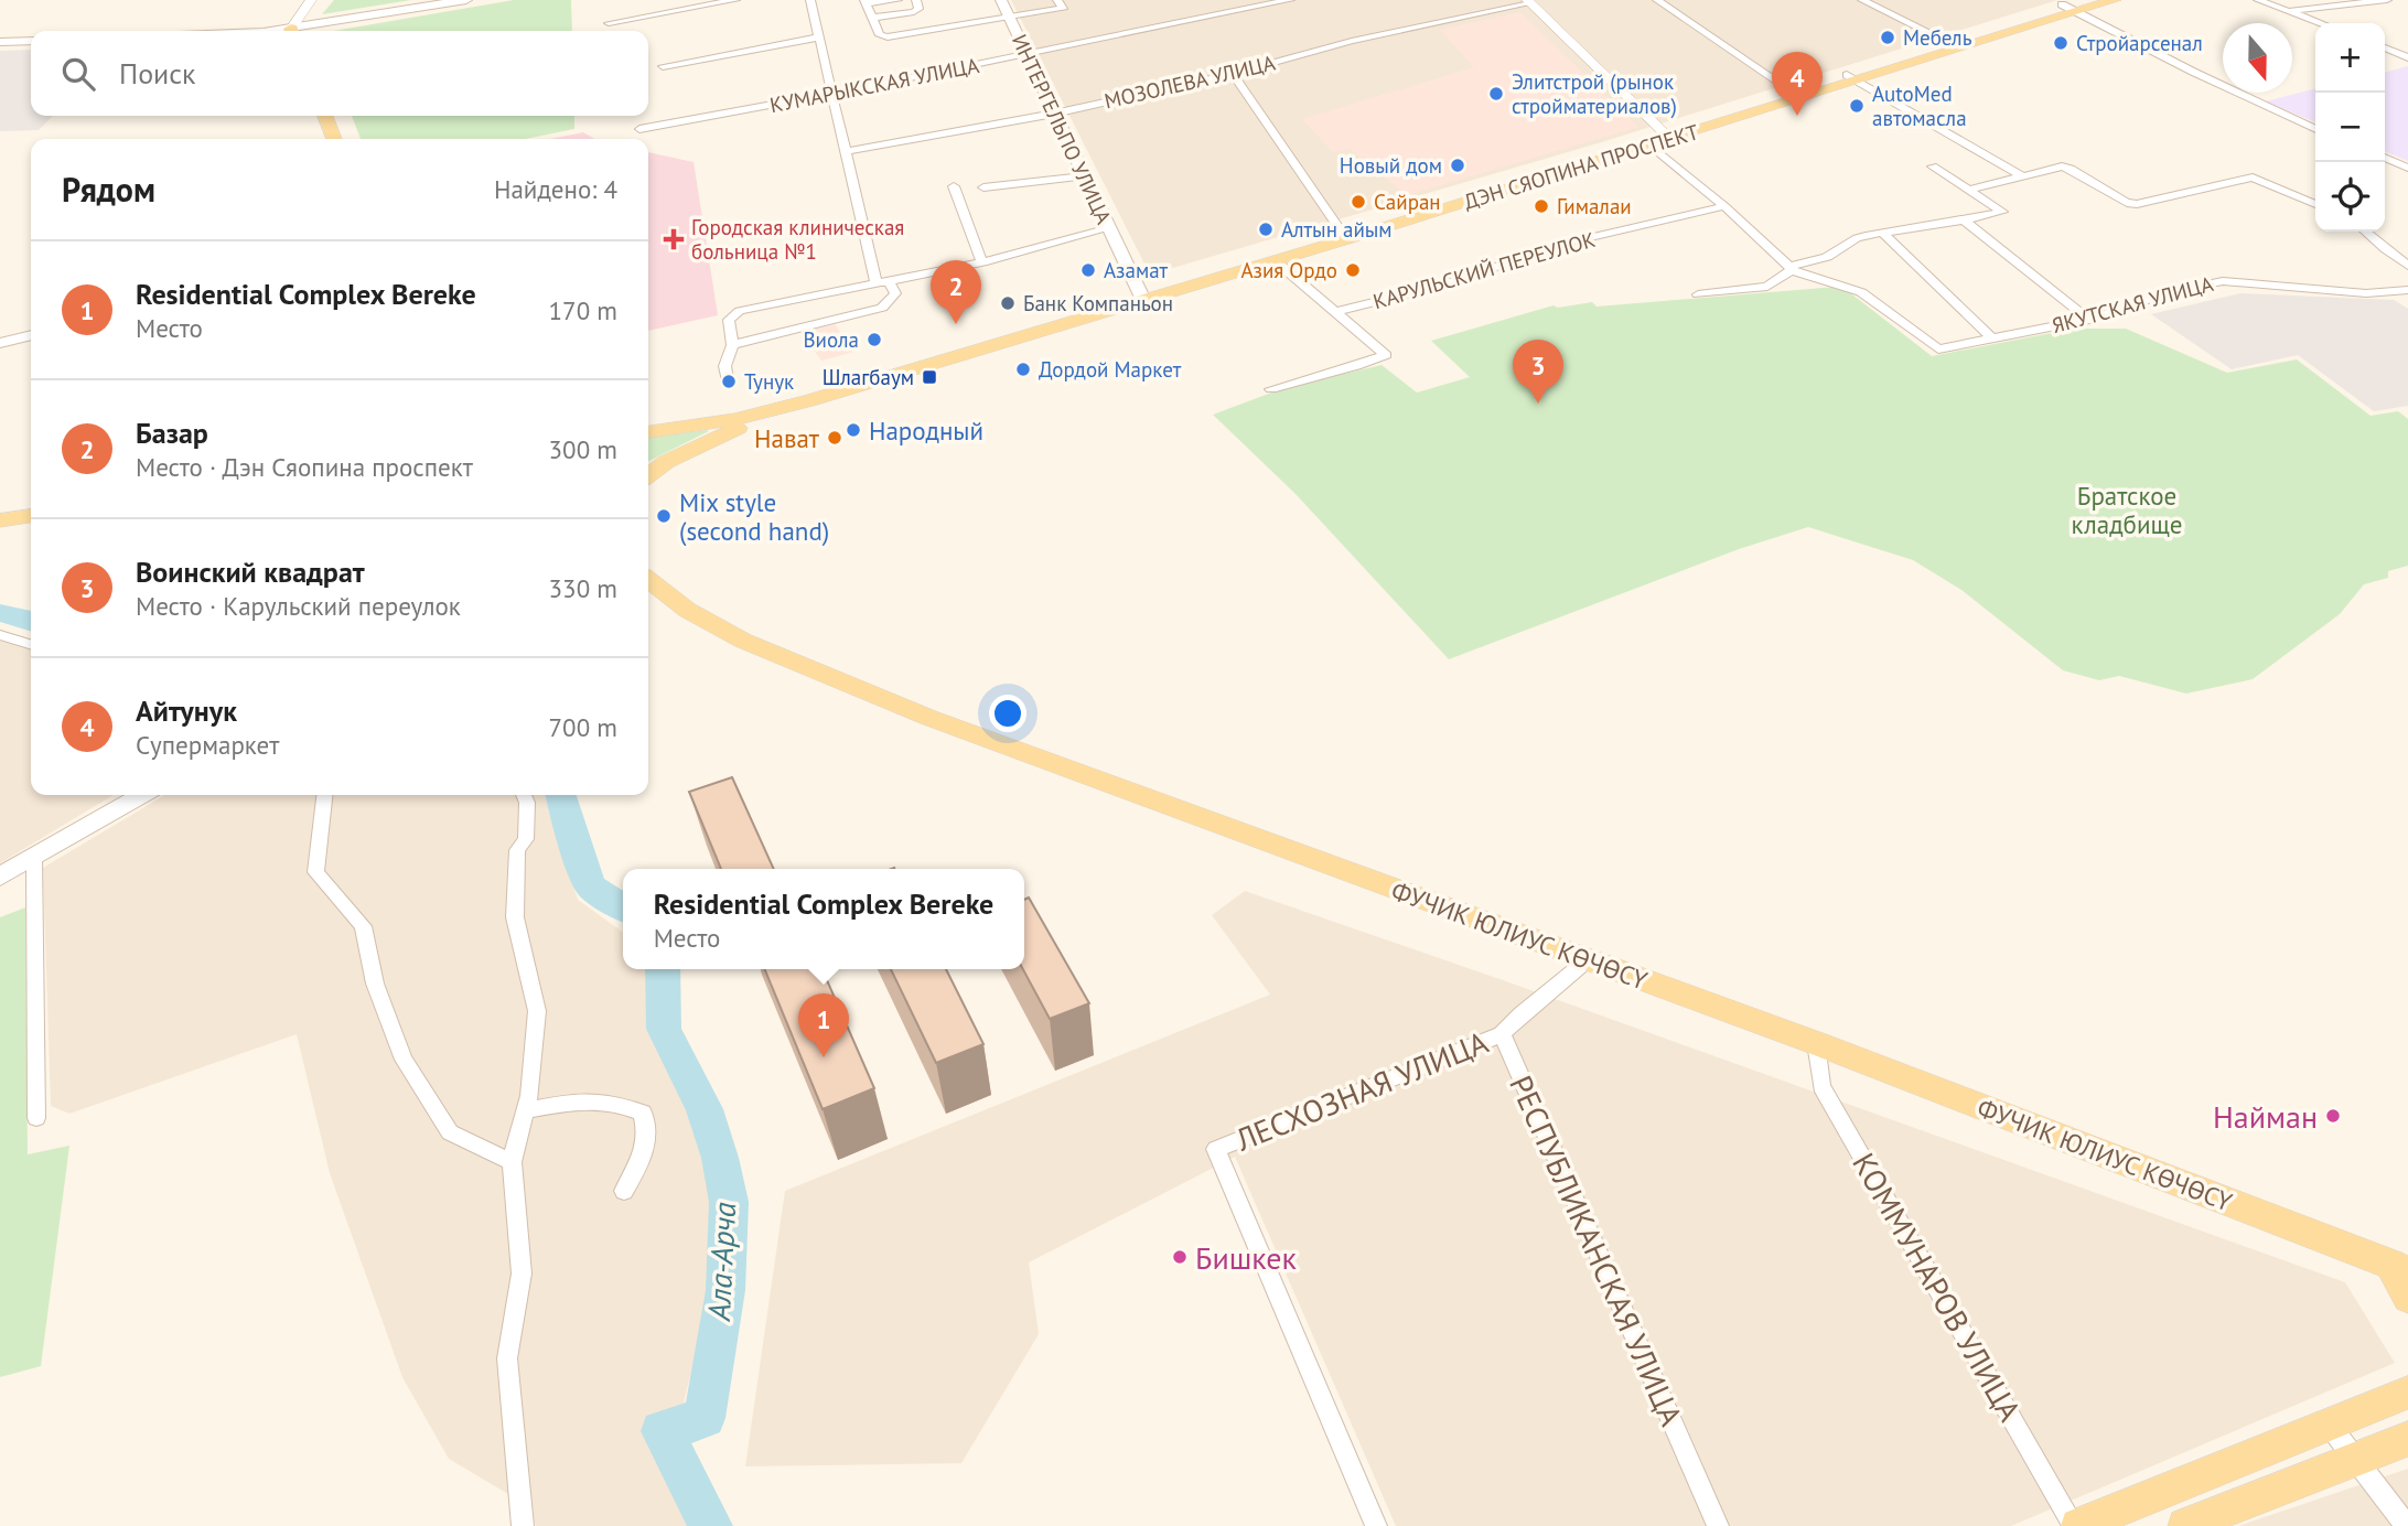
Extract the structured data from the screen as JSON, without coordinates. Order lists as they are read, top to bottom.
{
  "streets": {
    "main road": ["ИНТЕРГЕЛЬПО УЛИЦА", "ДЭН СЯОПИНА ПРОСПЕКТ", "ФУЧИК ЮЛИУС КӨЧӨСҮ"],
    "street": [
      "МОЗОЛЕВА УЛИЦА",
      "КУМАРЫКСКАЯ УЛИЦА",
      "КАРУЛЬСКИЙ ПЕРЕУЛОК",
      "ЯКУТСКАЯ УЛИЦА",
      "ЛЕСХОЗНАЯ УЛИЦА",
      "РЕСПУБЛИКАНСКАЯ УЛИЦА",
      "КОММУНАРОВ УЛИЦА"
    ]
  },
  "crossings": [
    ["МОЗОЛЕВА УЛИЦА", "ИНТЕРГЕЛЬПО УЛИЦА"],
    ["КУМАРЫКСКАЯ УЛИЦА", "ИНТЕРГЕЛЬПО УЛИЦА"],
    ["ИНТЕРГЕЛЬПО УЛИЦА", "ДЭН СЯОПИНА ПРОСПЕКТ"],
    ["ФУЧИК ЮЛИУС КӨЧӨСҮ", "КОММУНАРОВ УЛИЦА"],
    ["ЛЕСХОЗНАЯ УЛИЦА", "РЕСПУБЛИКАНСКАЯ УЛИЦА"]
  ],
  "water": ["Ала-Арча"],
  "parks": ["Братское кладбище"],
  "places": {
    "other": [
      "Мебель",
      "Стройарсенал",
      "Элитстрой (рынок стройматериалов)",
      "AutoMed автомасла",
      "Новый дом",
      "Сайран",
      "Гималаи",
      "Алтын айым",
      "Азамат",
      "Азия Ордо",
      "Банк Компаньон",
      "Виола",
      "Дордой Маркет",
      "Тунук",
      "Народный",
      "Нават",
      "Mix style (second hand)",
      "Найман",
      "Бишкек"
    ],
    "health": ["Городская клиническая больница №1"],
    "transit": ["Шлагбаум"]
  },
  "north": "bottom",
  "page": {
    "map_buttons": ["+", "−"],
    "search": "Поиск",
    "pins": [
      "4",
      "2",
      "3",
      "1"
    ],
    "heading": ["Рядом", "Найдено: 4"],
    "list": [
      {
        "mark": "1",
        "name": "Residential Complex Bereke",
        "note": "Место",
        "value": "170 m"
      },
      {
        "mark": "2",
        "name": "Базар",
        "note": "Место · Дэн Сяопина проспект",
        "value": "300 m"
      },
      {
        "mark": "3",
        "name": "Воинский квадрат",
        "note": "Место · Карульский переулок",
        "value": "330 m"
      },
      {
        "mark": "4",
        "name": "Айтунук",
        "note": "Супермаркет",
        "value": "700 m"
      }
    ],
    "popup": ["Residential Complex Bereke", "Место"]
  }
}
